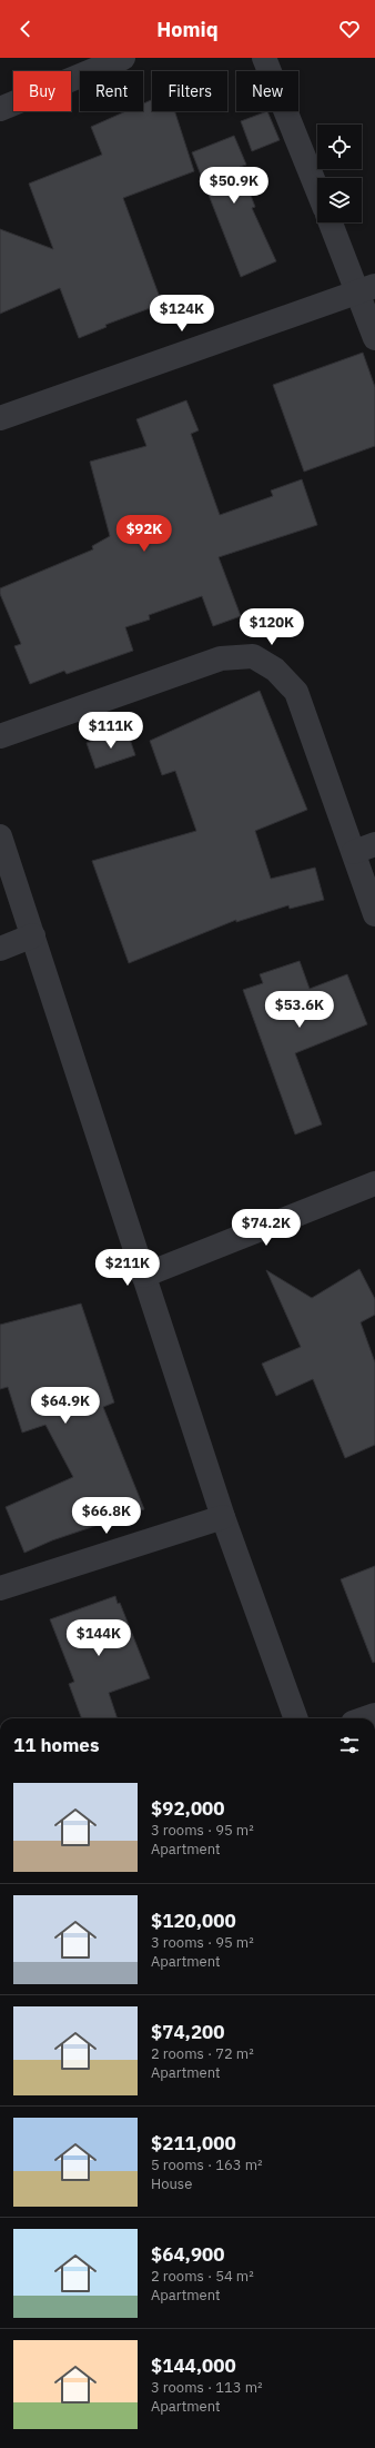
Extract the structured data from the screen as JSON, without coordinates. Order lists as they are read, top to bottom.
{
  "page": {
    "header": "Homiq",
    "chip": [
      "Buy",
      "Rent",
      "Filters",
      "New"
    ],
    "price": [
      "$50.9K",
      "$124K",
      "$92K",
      "$120K",
      "$111K",
      "$53.6K",
      "$74.2K",
      "$211K",
      "$64.9K",
      "$66.8K",
      "$144K"
    ],
    "heading": "11 homes",
    "list": [
      {
        "name": "$92,000",
        "note": "3 rooms · 95 m² · Apartment"
      },
      {
        "name": "$120,000",
        "note": "3 rooms · 95 m² · Apartment"
      },
      {
        "name": "$74,200",
        "note": "2 rooms · 72 m² · Apartment"
      },
      {
        "name": "$211,000",
        "note": "5 rooms · 163 m² · House"
      },
      {
        "name": "$64,900",
        "note": "2 rooms · 54 m² · Apartment"
      },
      {
        "name": "$144,000",
        "note": "3 rooms · 113 m² · Apartment"
      }
    ]
  }
}
